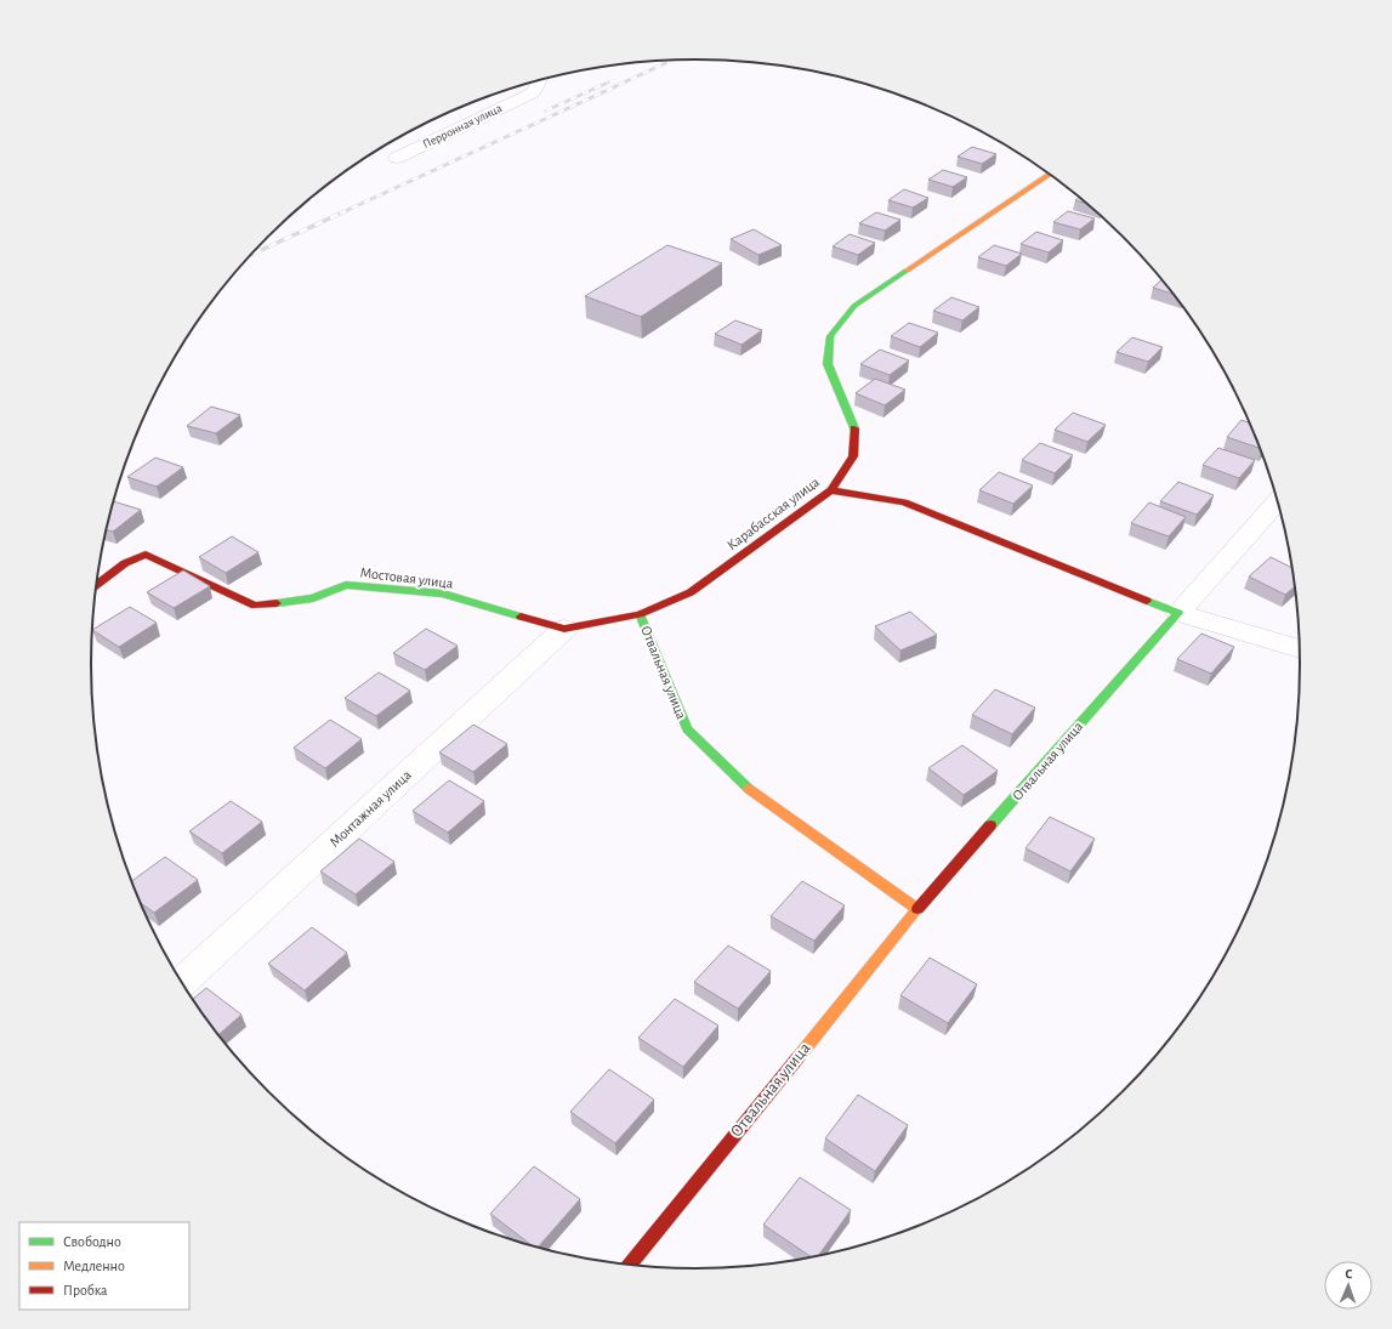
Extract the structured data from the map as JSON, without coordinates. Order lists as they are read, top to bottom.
{
  "streets": {
    "street": [
      "Перронная улица",
      "Карабасская улица",
      "Мостовая улица",
      "Отвальная улица",
      "Монтажная улица"
    ]
  },
  "crossings": [
    ["Карабасская улица", "Мостовая улица"],
    ["Карабасская улица", "Отвальная улица"],
    ["Карабасская улица", "Монтажная улица"],
    ["Мостовая улица", "Монтажная улица"]
  ],
  "legend": ["Свободно", "Медленно", "Пробка"],
  "north": "top"
}
